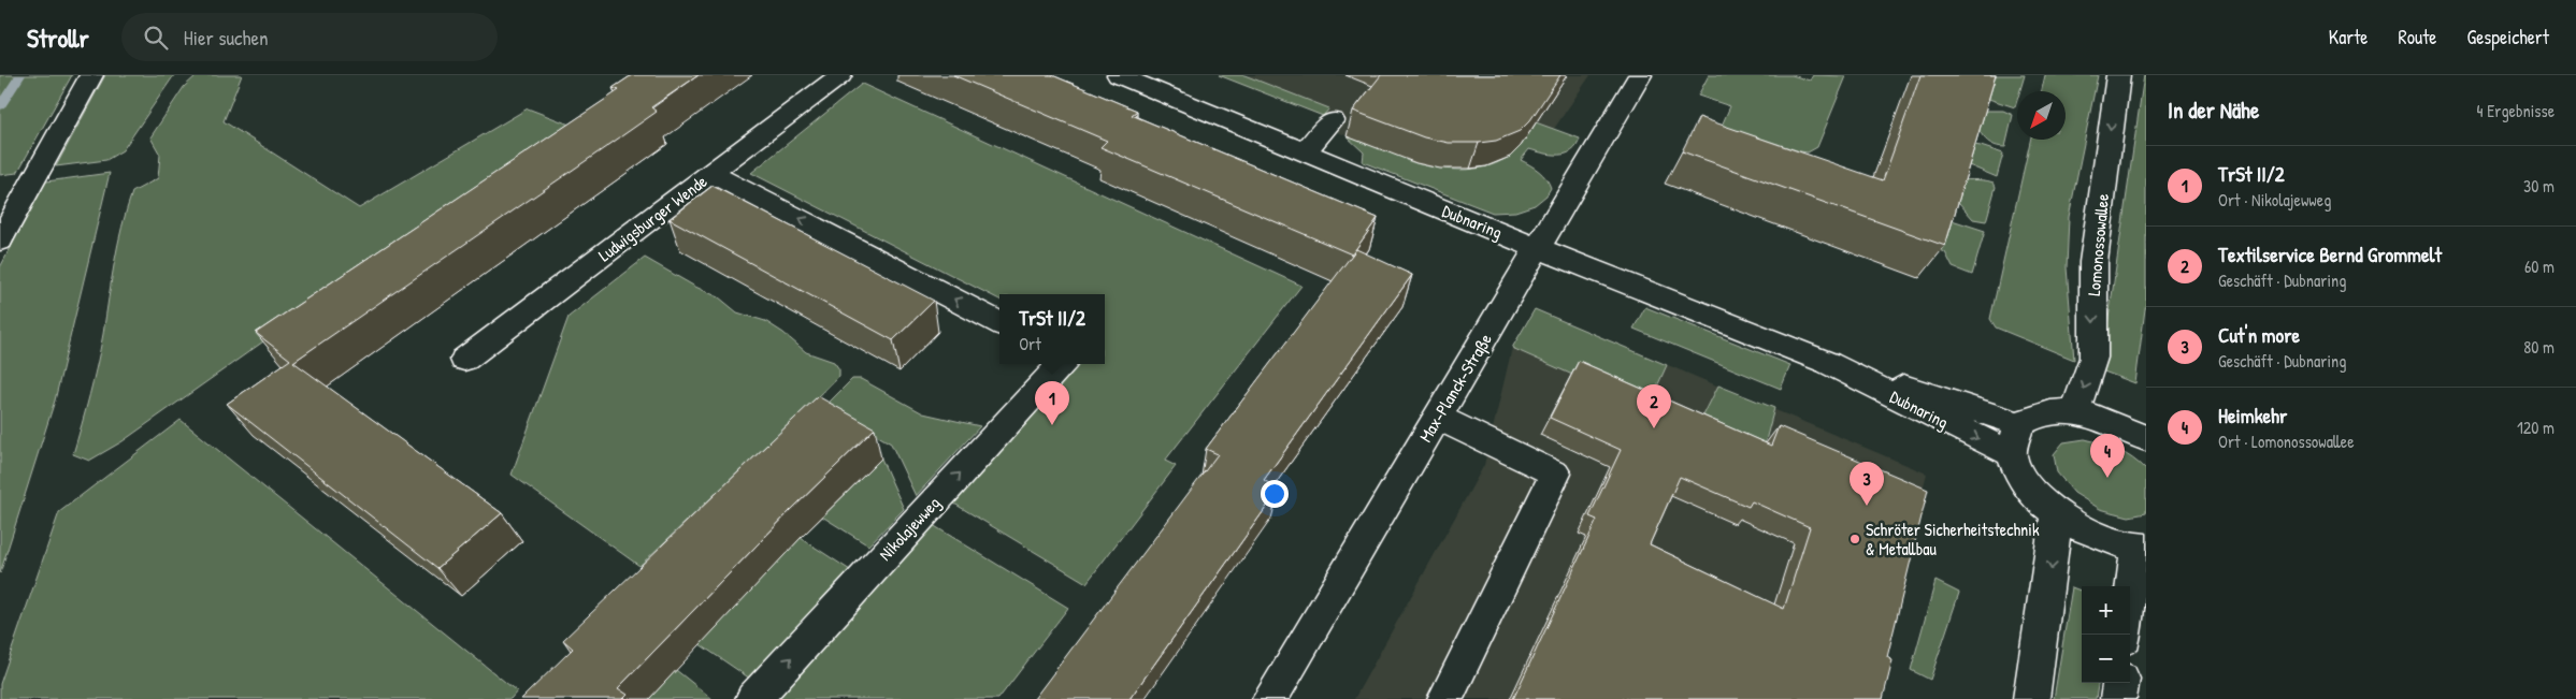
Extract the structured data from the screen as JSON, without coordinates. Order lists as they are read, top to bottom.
{
  "streets": {
    "street": [
      "Ludwigsburger Wende",
      "Dubnaring",
      "Lomonossowallee",
      "Max-Planck-Straße",
      "Nikolajewweg"
    ]
  },
  "crossings": [
    ["Dubnaring", "Max-Planck-Straße"]
  ],
  "one_way": ["Lomonossowallee", "Nikolajewweg"],
  "places": ["Schröter Sicherheitstechnik & Metallbau"],
  "north": "bottom left",
  "page": {
    "header": "Strollr",
    "search": "Hier suchen",
    "nav": ["Karte", "Route", "Gespeichert"],
    "heading": ["In der Nähe", "4 Ergebnisse"],
    "list": [
      {
        "mark": "1",
        "name": "TrSt II/2",
        "note": "Ort · Nikolajewweg",
        "value": "30 m"
      },
      {
        "mark": "2",
        "name": "Textilservice Bernd Grommelt",
        "note": "Geschäft · Dubnaring",
        "value": "60 m"
      },
      {
        "mark": "3",
        "name": "Cut'n more",
        "note": "Geschäft · Dubnaring",
        "value": "80 m"
      },
      {
        "mark": "4",
        "name": "Heimkehr",
        "note": "Ort · Lomonossowallee",
        "value": "120 m"
      }
    ],
    "popup": ["TrSt II/2", "Ort"],
    "pins": [
      "1",
      "2",
      "4",
      "3"
    ],
    "map_buttons": ["+", "−"]
  }
}
